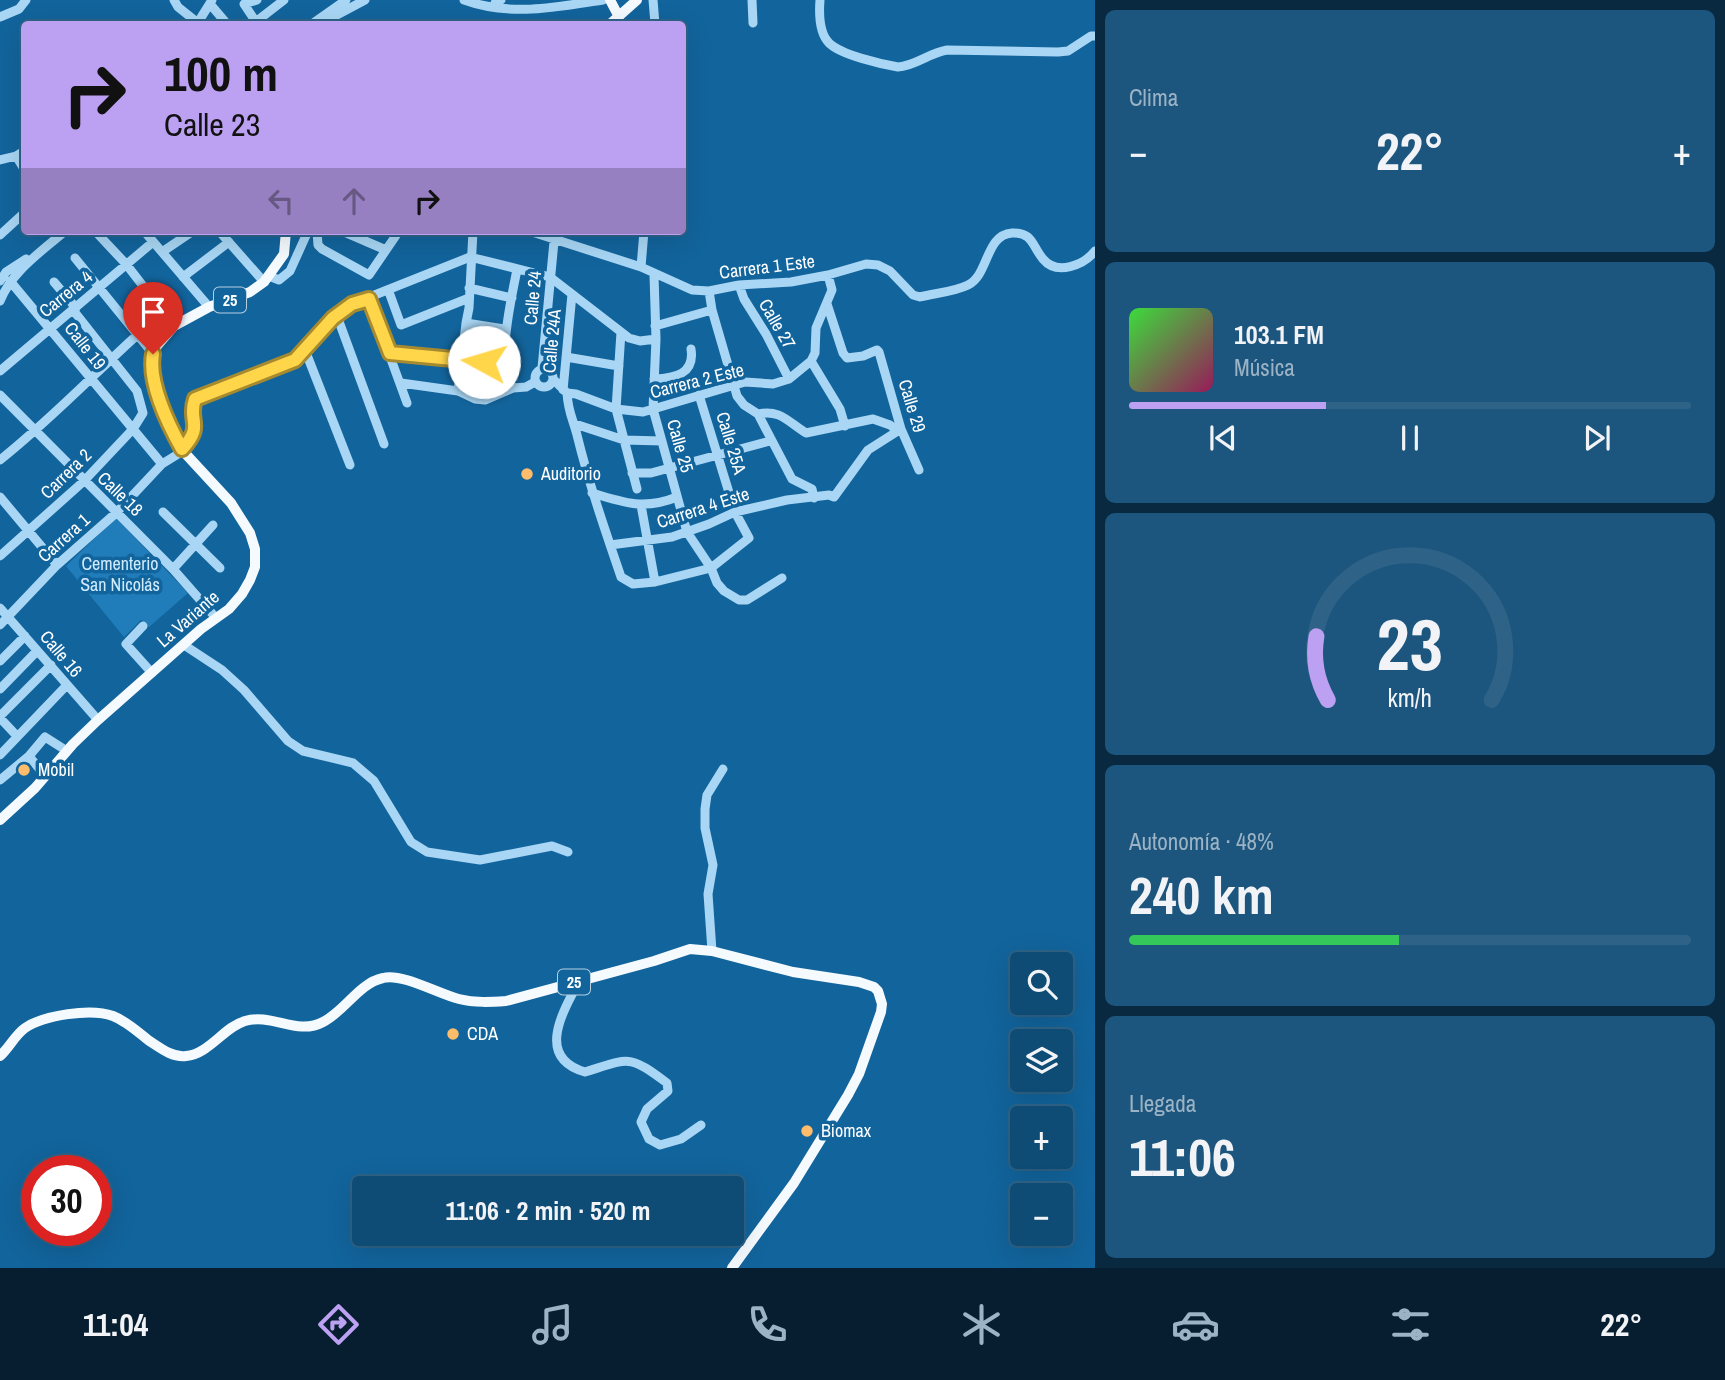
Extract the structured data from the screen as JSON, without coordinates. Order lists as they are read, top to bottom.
{
  "streets": {
    "main road": ["25", "La Variante"],
    "street": [
      "Carrera 1 Este",
      "Carrera 4",
      "Calle 24",
      "Calle 27",
      "Calle 24A",
      "Calle 19",
      "Carrera 2 Este",
      "Calle 29",
      "Calle 25A",
      "Calle 25",
      "Carrera 2",
      "Calle 18",
      "Carrera 4 Este",
      "Carrera 1",
      "Calle 16"
    ]
  },
  "crossings": [
    ["Carrera 1 Este", "Calle 27"],
    ["Carrera 4", "Calle 19"],
    ["25", "La Variante"],
    ["Calle 27", "Carrera 2 Este"],
    ["Calle 24A", "Carrera 2 Este"],
    ["Calle 19", "Carrera 2"],
    ["Calle 19", "Carrera 1"],
    ["Carrera 2 Este", "Calle 25A"],
    ["Carrera 2 Este", "Calle 25"],
    ["Calle 29", "Carrera 4 Este"],
    ["Calle 25A", "Calle 25"],
    ["Calle 25A", "Carrera 4 Este"],
    ["Calle 25", "Carrera 4 Este"],
    ["Carrera 2", "Calle 18"],
    ["Calle 18", "Carrera 1"],
    ["Calle 18", "La Variante"],
    ["Carrera 1", "La Variante"],
    ["Carrera 1", "Calle 16"],
    ["La Variante", "Calle 16"]
  ],
  "parks": ["Cementerio San Nicolás"],
  "places": [
    "Auditorio",
    "Mobil",
    "CDA",
    "Biomax"
  ],
  "page": {
    "tile": [
      "Clima",
      ["Autonomía · 48%", "240 km"],
      ["Llegada", "11:06"]
    ],
    "turn": ["100 m", "Calle 23"],
    "heat": ["−", "22°", "+"],
    "song": ["103.1 FM", "Música"],
    "map_buttons": ["+", "−"],
    "limit": "30",
    "trip": "11:06 · 2 min · 520 m",
    "tabs": ["11:04", "22°"],
    "gauge": ["23", "km/h"]
  }
}
